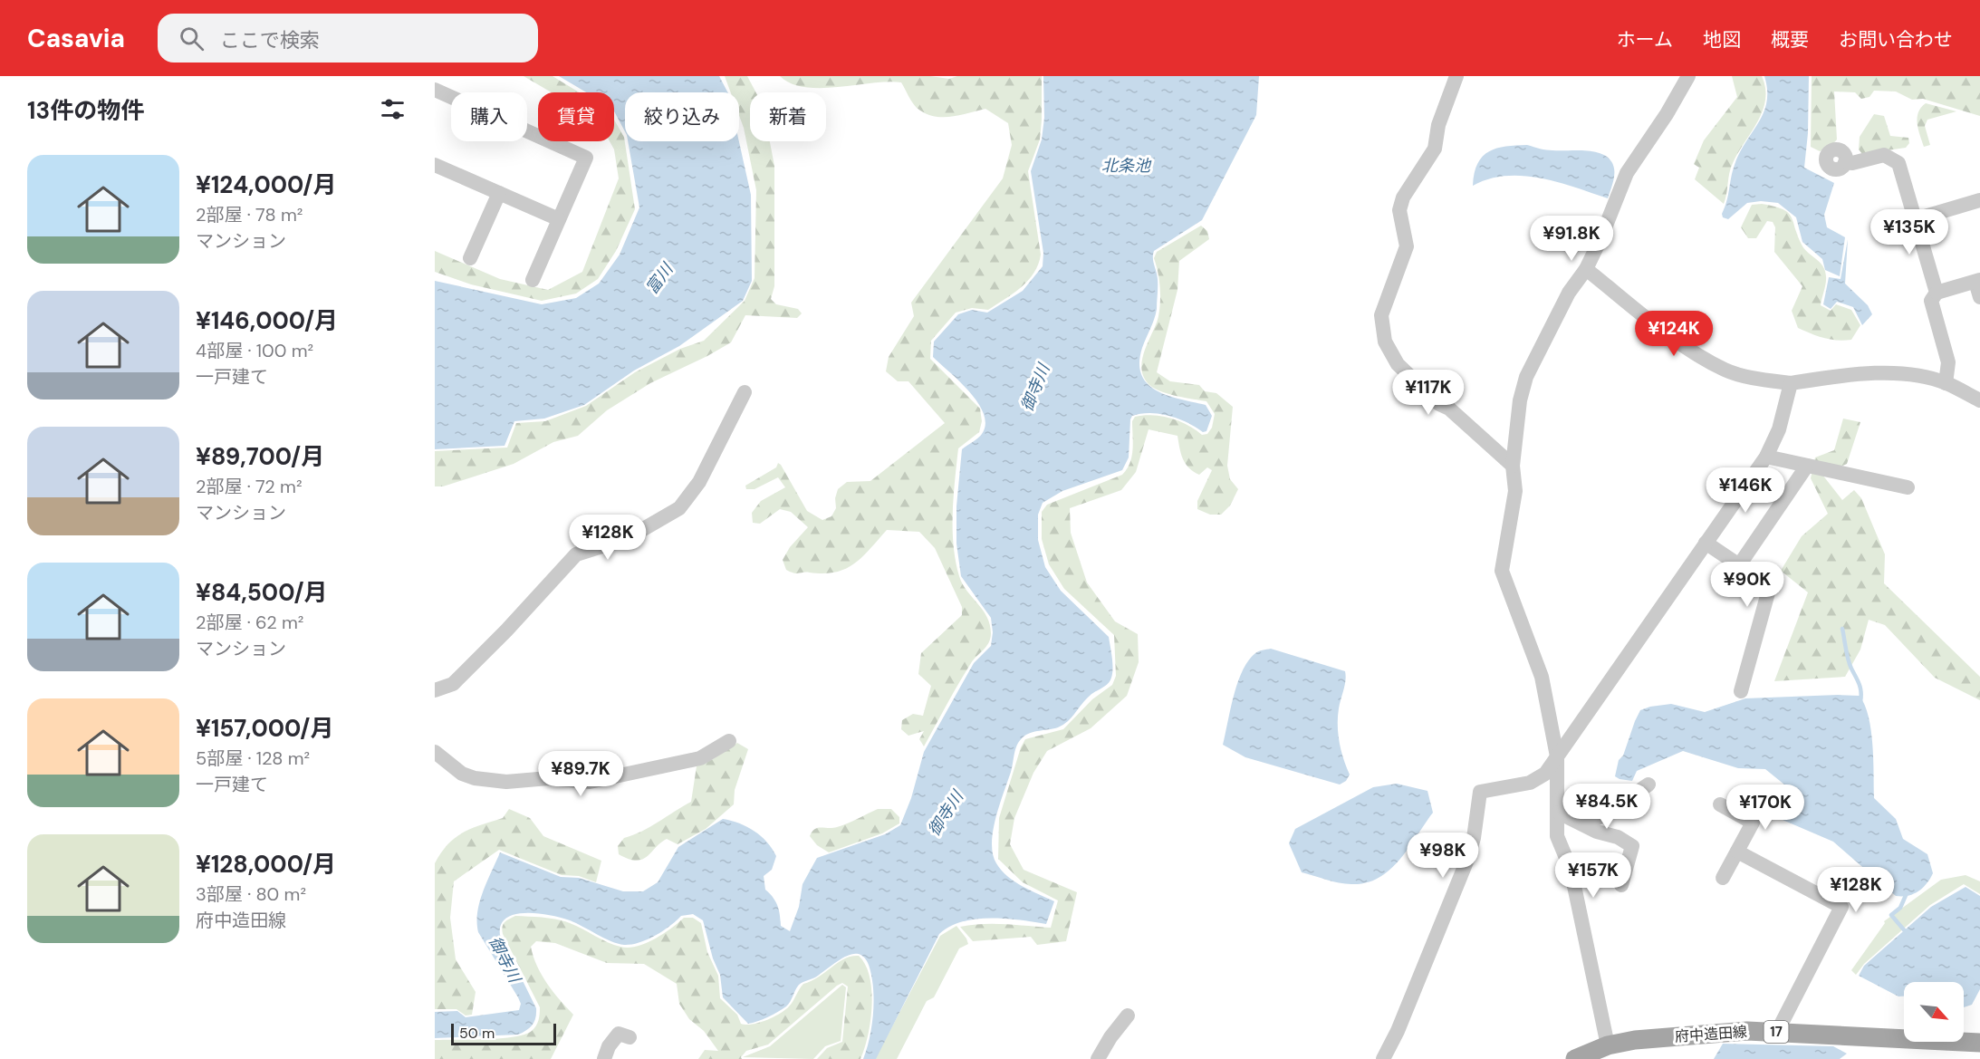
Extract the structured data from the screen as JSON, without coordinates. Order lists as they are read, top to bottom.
{
  "streets": {
    "main road": ["17", "府中造田線"]
  },
  "water": ["北条池", "富川", "御寺川"],
  "scale_bar": "50 m",
  "north": "bottom right",
  "page": {
    "header": "Casavia",
    "search": "ここで検索",
    "nav": [
      "ホーム",
      "地図",
      "概要",
      "お問い合わせ"
    ],
    "heading": "13件の物件",
    "chip": [
      "購入",
      "賃貸",
      "絞り込み",
      "新着"
    ],
    "list": [
      {
        "name": "¥124,000/月",
        "note": "2部屋 · 78 m² · マンション"
      },
      {
        "name": "¥146,000/月",
        "note": "4部屋 · 100 m² · 一戸建て"
      },
      {
        "name": "¥89,700/月",
        "note": "2部屋 · 72 m² · マンション"
      },
      {
        "name": "¥84,500/月",
        "note": "2部屋 · 62 m² · マンション"
      },
      {
        "name": "¥157,000/月",
        "note": "5部屋 · 128 m² · 一戸建て"
      },
      {
        "name": "¥128,000/月",
        "note": "3部屋 · 80 m² · 府中造田線"
      }
    ],
    "price": [
      "¥135K",
      "¥91.8K",
      "¥124K",
      "¥117K",
      "¥146K",
      "¥128K",
      "¥90K",
      "¥89.7K",
      "¥84.5K",
      "¥170K",
      "¥98K",
      "¥157K",
      "¥128K"
    ],
    "scale": "50 m"
  }
}
